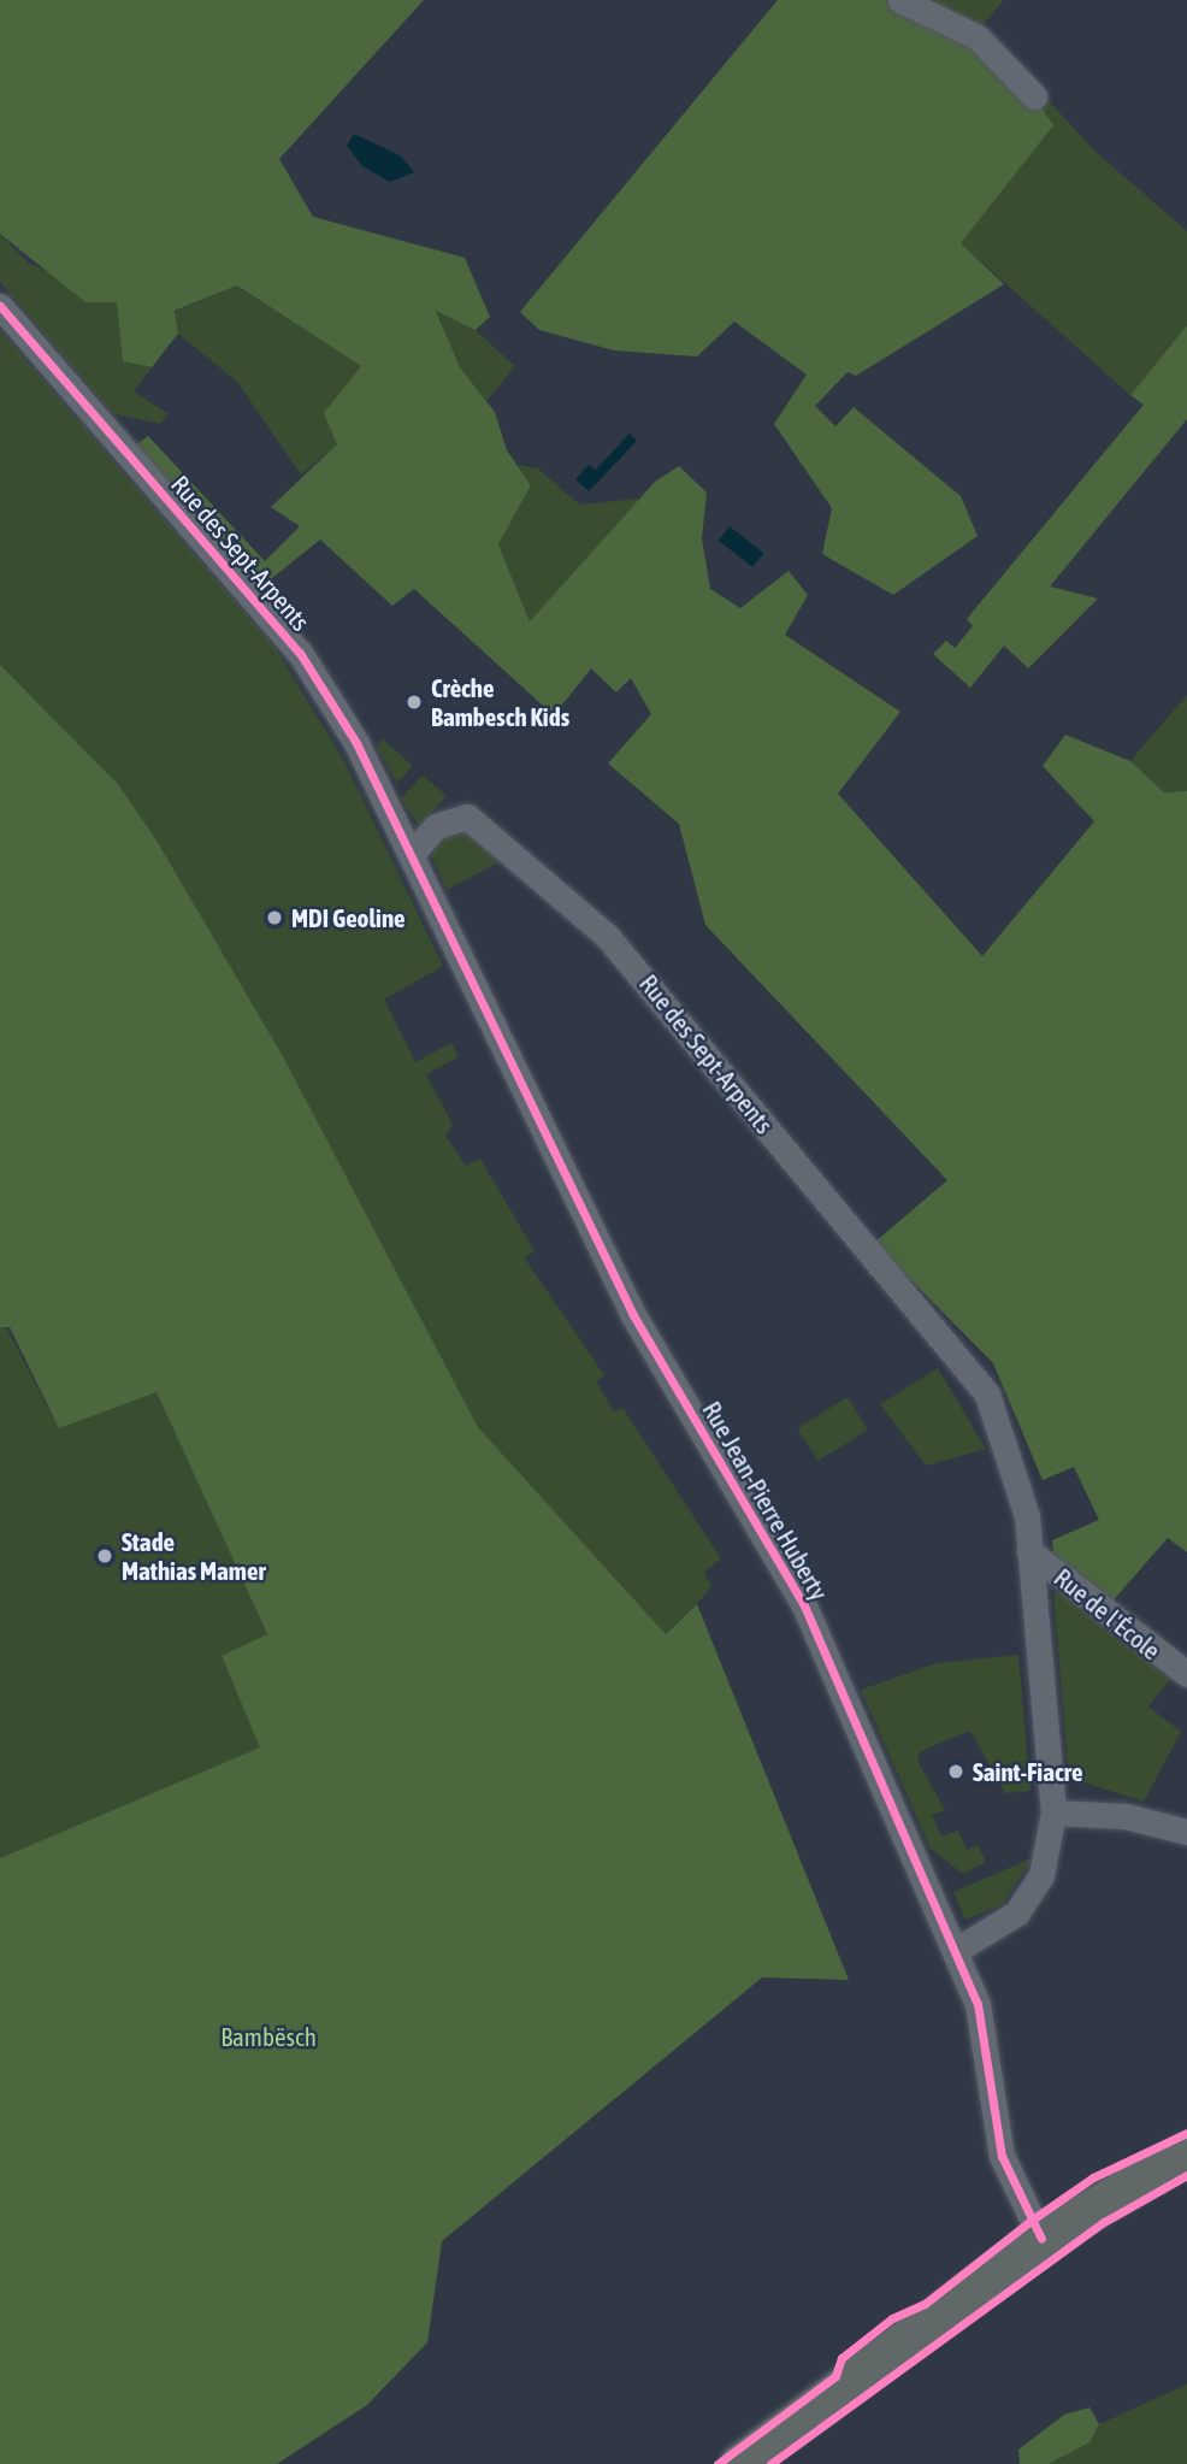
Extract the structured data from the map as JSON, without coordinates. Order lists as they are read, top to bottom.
{
  "streets": {
    "street": ["Rue des Sept-Arpents", "Rue Jean-Pierre Huberty", "Rue de l'École"]
  },
  "crossings": [
    ["Rue des Sept-Arpents", "Rue Jean-Pierre Huberty"],
    ["Rue des Sept-Arpents", "Rue de l'École"]
  ],
  "parks": ["Bambësch"],
  "places": [
    "Crèche Bambesch Kids",
    "MDI Geoline",
    "Stade Mathias Mamer",
    "Saint-Fiacre"
  ]
}
